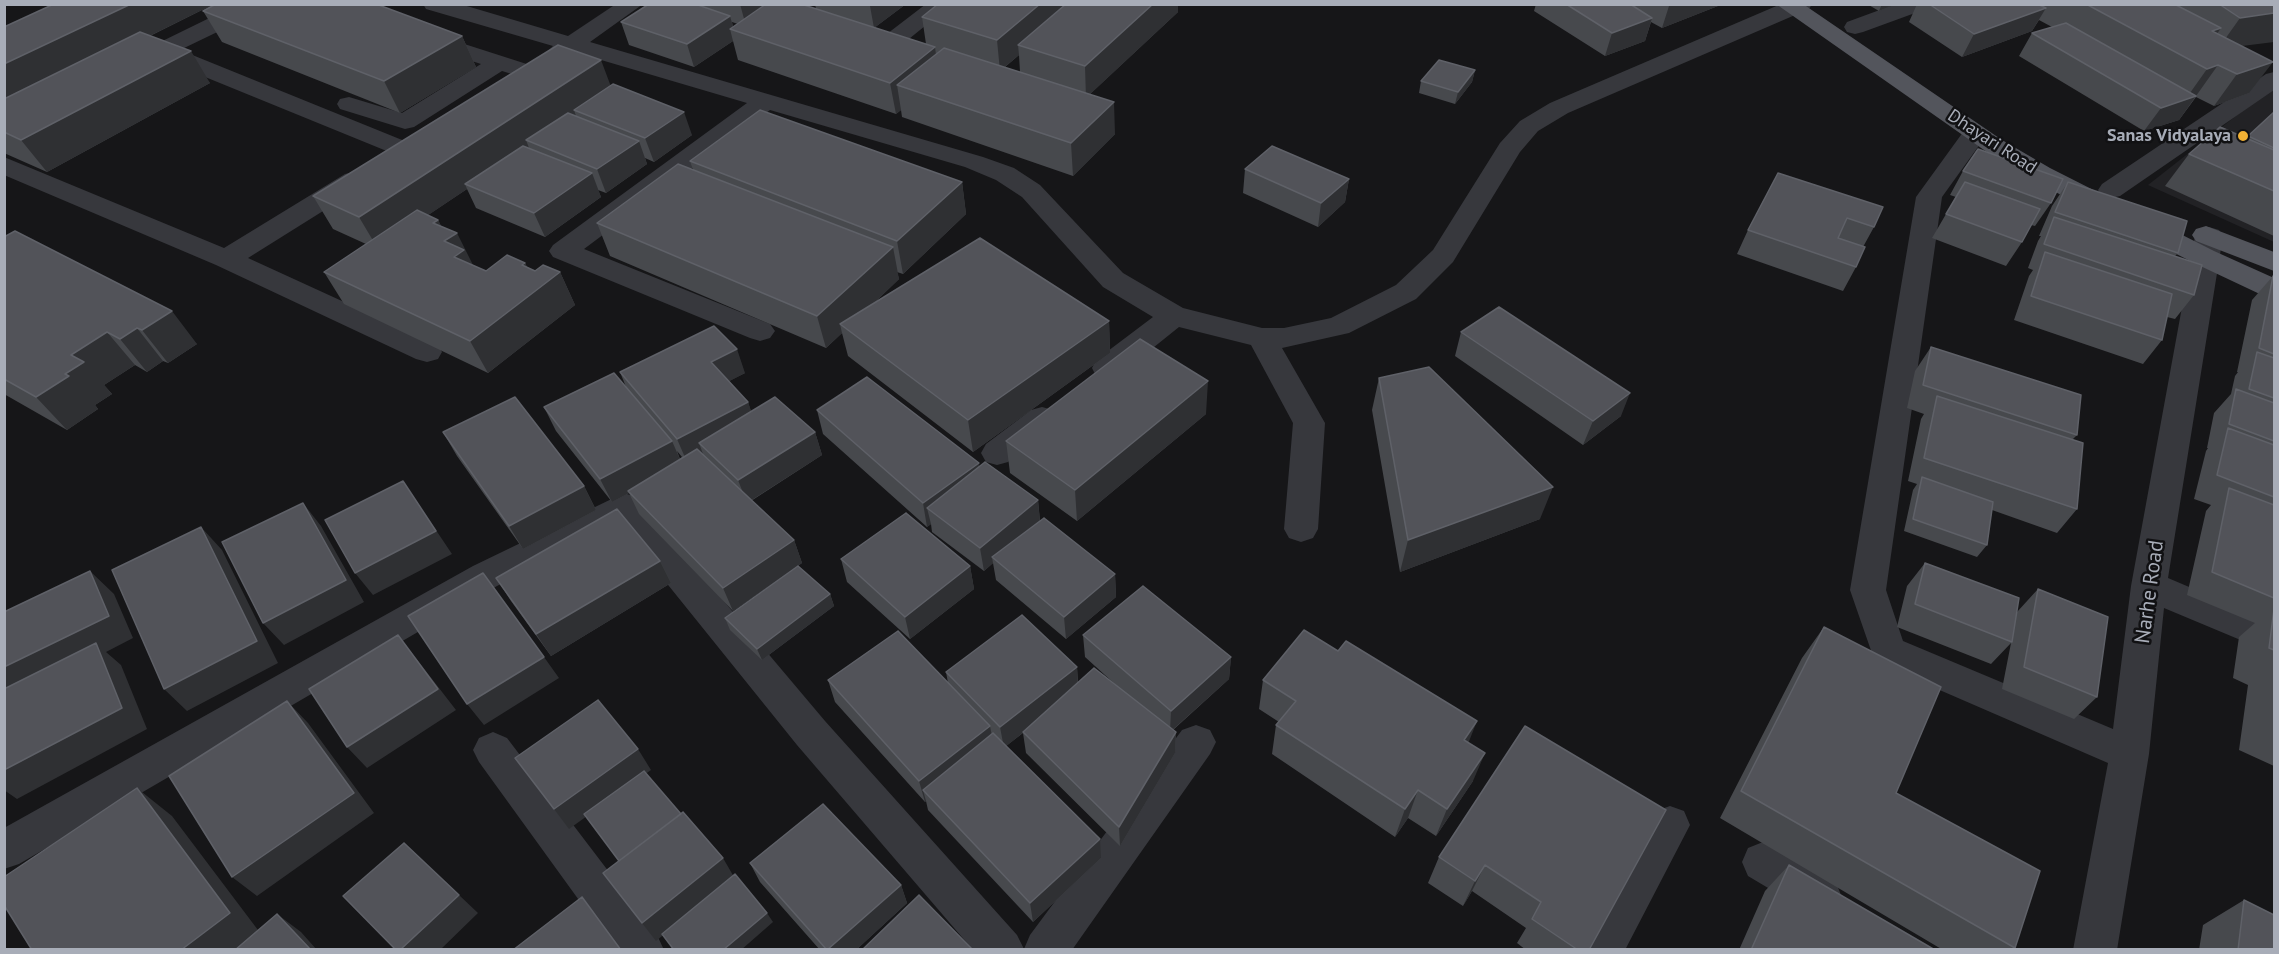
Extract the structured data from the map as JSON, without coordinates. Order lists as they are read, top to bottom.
{
  "streets": {
    "main road": ["Dhayari Road"],
    "street": ["Narhe Road"]
  },
  "crossings": [
    ["Dhayari Road", "Narhe Road"]
  ],
  "places": ["Sanas Vidyalaya"]
}
